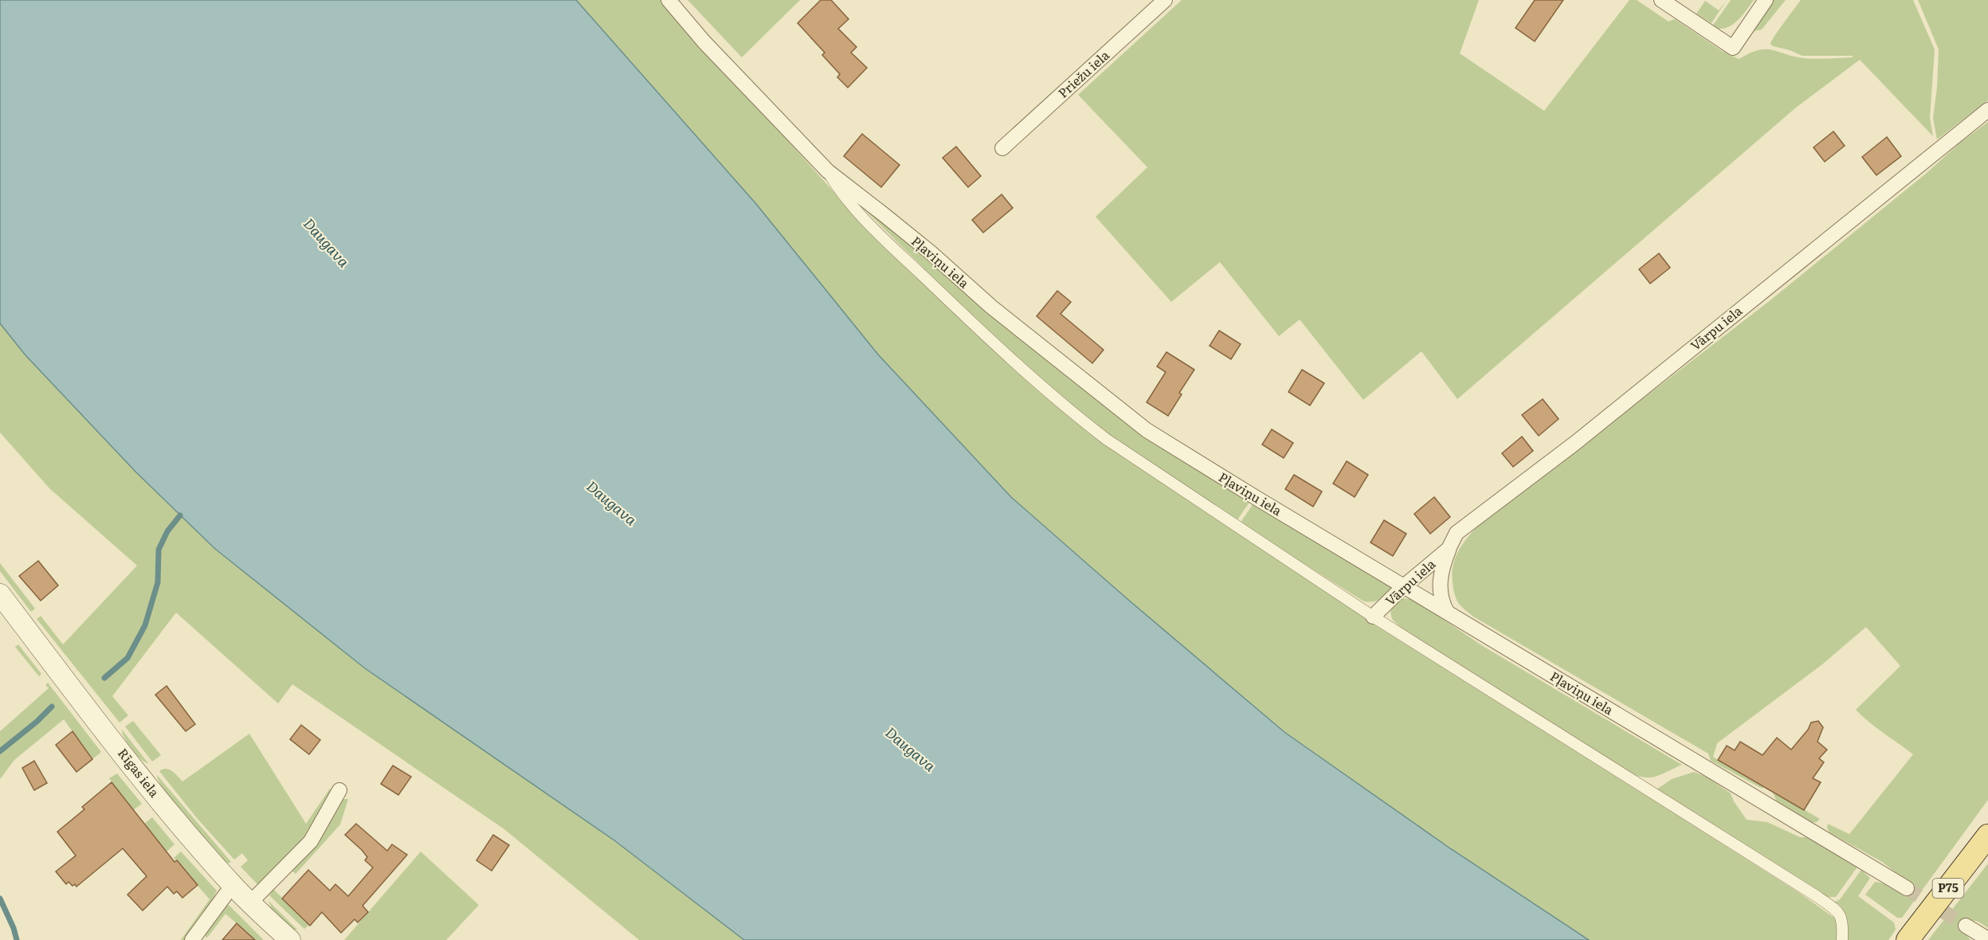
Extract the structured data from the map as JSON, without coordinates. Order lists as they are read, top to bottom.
{
  "streets": {
    "main road": ["Rīgas iela", "P75"],
    "street": ["Priežu iela", "Pļaviņu iela", "Vārpu iela"]
  },
  "crossings": [
    ["Pļaviņu iela", "Vārpu iela"]
  ],
  "water": ["Daugava"]
}
